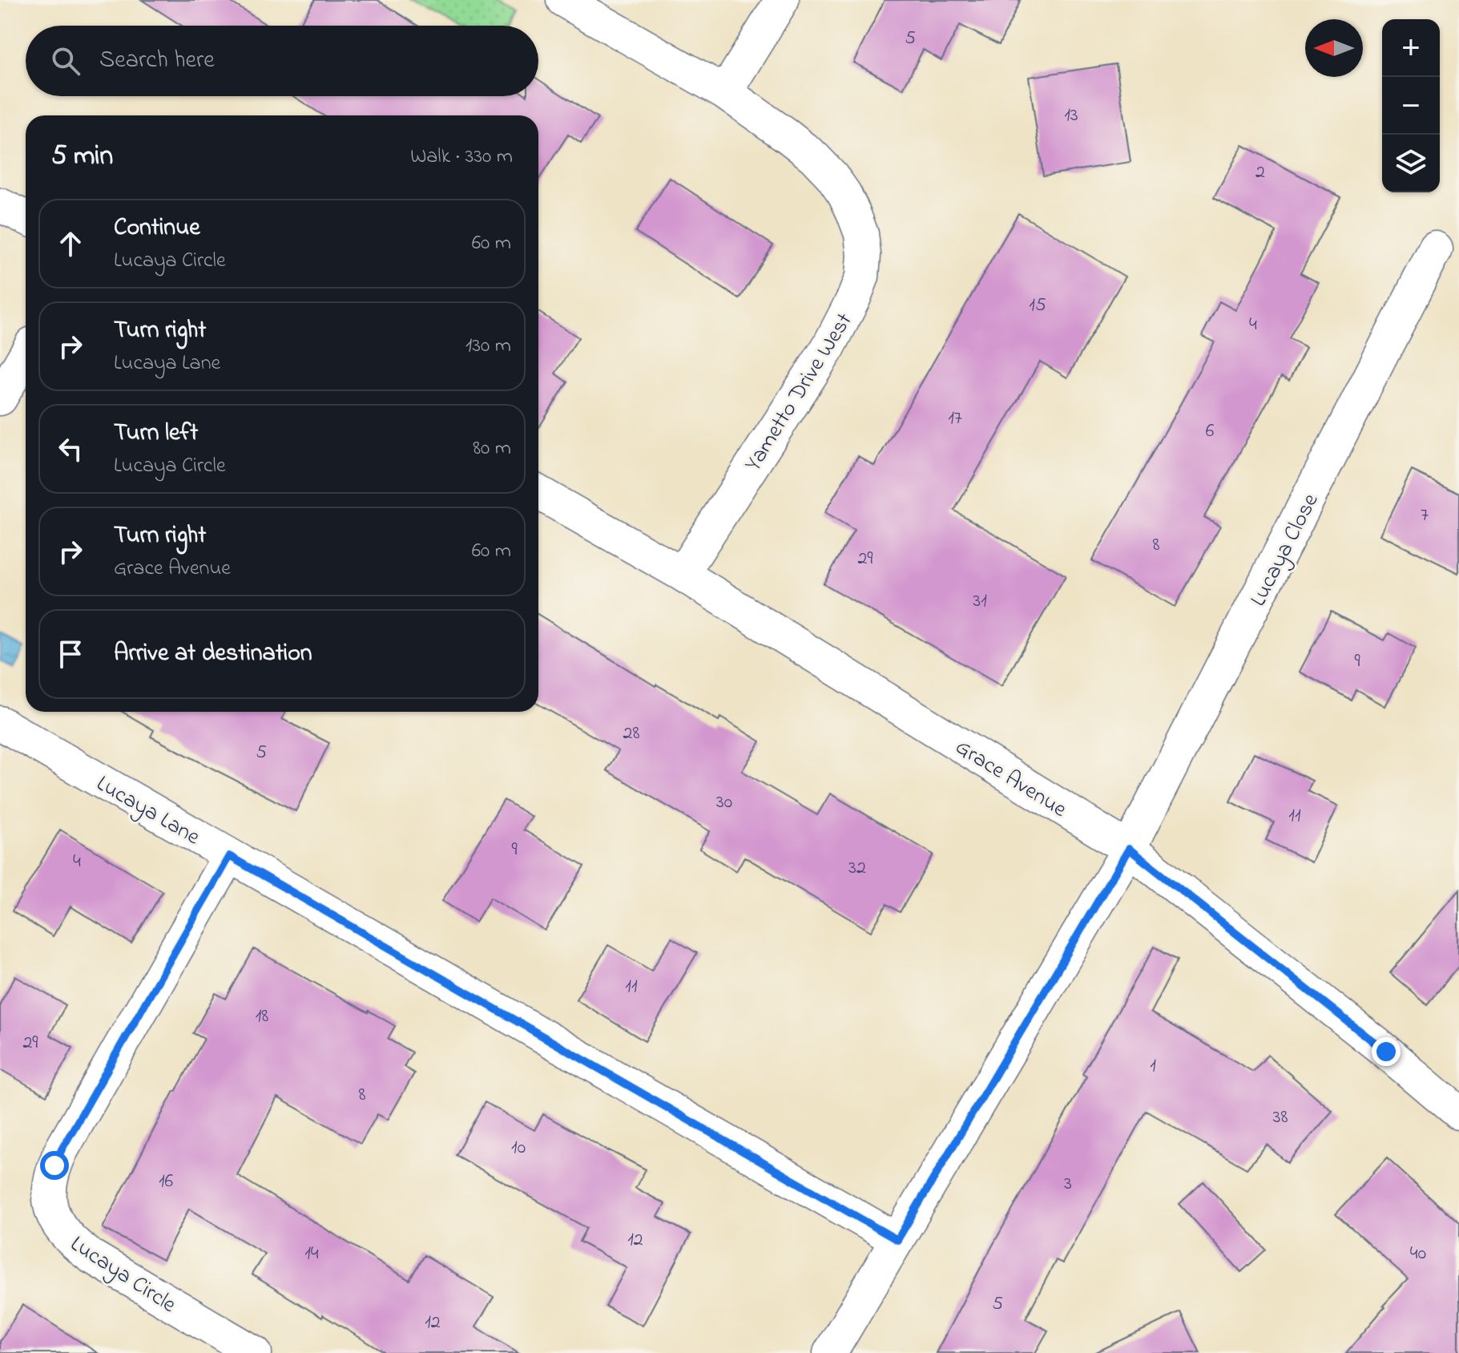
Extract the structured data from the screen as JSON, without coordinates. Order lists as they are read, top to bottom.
{
  "streets": {
    "street": [
      "Yametto Drive West",
      "Lucaya Close",
      "Grace Avenue",
      "Lucaya Lane",
      "Lucaya Circle"
    ]
  },
  "crossings": [
    ["Yametto Drive West", "Grace Avenue"],
    ["Lucaya Close", "Grace Avenue"],
    ["Lucaya Lane", "Lucaya Circle"]
  ],
  "house_numbers": [
    "5",
    "13",
    "2",
    "15",
    "4",
    "17",
    "6",
    "7",
    "8",
    "29",
    "31",
    "9",
    "28",
    "5",
    "30",
    "11",
    "9",
    "4",
    "32",
    "11",
    "18",
    "29",
    "1",
    "8",
    "38",
    "10",
    "16",
    "3",
    "12",
    "14",
    "40",
    "5",
    "12"
  ],
  "north": "left",
  "page": {
    "map_buttons": ["+", "−"],
    "search": "Search here",
    "heading": ["5 min", "Walk · 330 m"],
    "list": [
      ["Continue", "Lucaya Circle", "60 m"],
      ["Turn right", "Lucaya Lane", "130 m"],
      ["Turn left", "Lucaya Circle", "80 m"],
      ["Turn right", "Grace Avenue", "60 m"],
      "Arrive at destination"
    ]
  }
}
